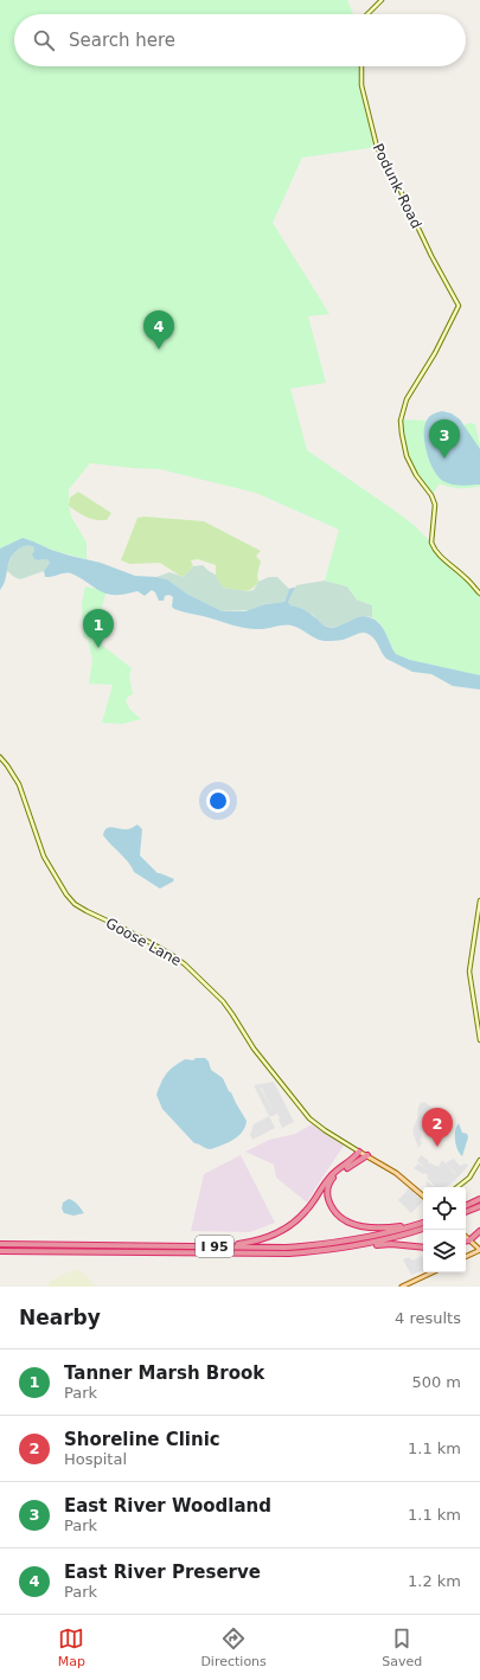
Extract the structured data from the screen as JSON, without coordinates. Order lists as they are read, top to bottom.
{
  "streets": {
    "highway": ["I 95"],
    "main road": ["Goose Lane"],
    "street": ["Podunk Road"]
  },
  "page": {
    "search": "Search here",
    "pins": [
      "4",
      "3",
      "1",
      "2"
    ],
    "heading": ["Nearby", "4 results"],
    "list": [
      {
        "mark": "1",
        "name": "Tanner Marsh Brook",
        "note": "Park",
        "value": "500 m"
      },
      {
        "mark": "2",
        "name": "Shoreline Clinic",
        "note": "Hospital",
        "value": "1.1 km"
      },
      {
        "mark": "3",
        "name": "East River Woodland",
        "note": "Park",
        "value": "1.1 km"
      },
      {
        "mark": "4",
        "name": "East River Preserve",
        "note": "Park",
        "value": "1.2 km"
      }
    ],
    "nav": ["Map", "Directions", "Saved"]
  }
}
